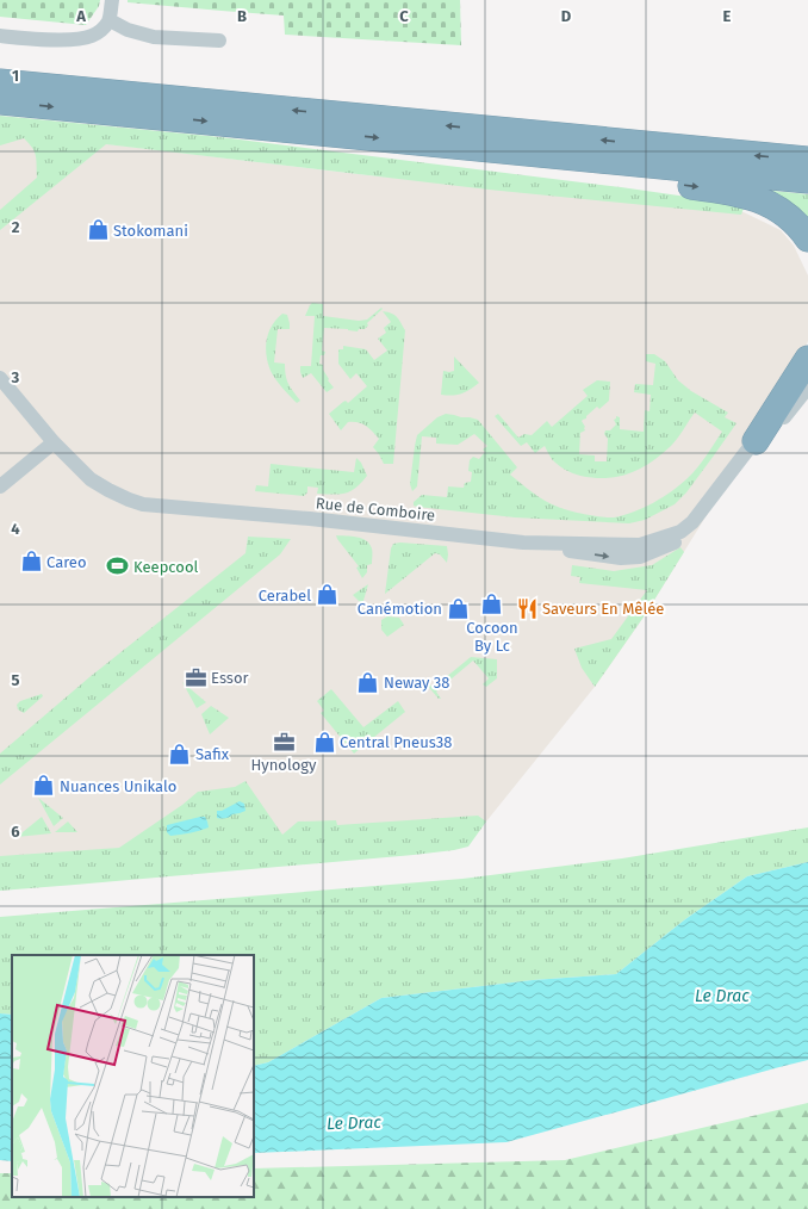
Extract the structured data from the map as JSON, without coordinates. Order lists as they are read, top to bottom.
{
  "streets": {
    "street": ["Rue de Comboire"]
  },
  "water": ["Le Drac"],
  "places": {
    "shop": [
      "Stokomani",
      "Careo",
      "Cerabel",
      "Cocoon By Lc",
      "Canémotion",
      "Neway 38",
      "Central Pneus38",
      "Safix",
      "Nuances Unikalo"
    ],
    "sports": ["Keepcool"],
    "restaurant": ["Saveurs En Mêlée"],
    "office": ["Essor", "Hynology"]
  },
  "grid": {
    "columns": [
      "A",
      "B",
      "C",
      "D",
      "E"
    ],
    "rows": [
      "1",
      "2",
      "3",
      "4",
      "5",
      "6"
    ]
  }
}
